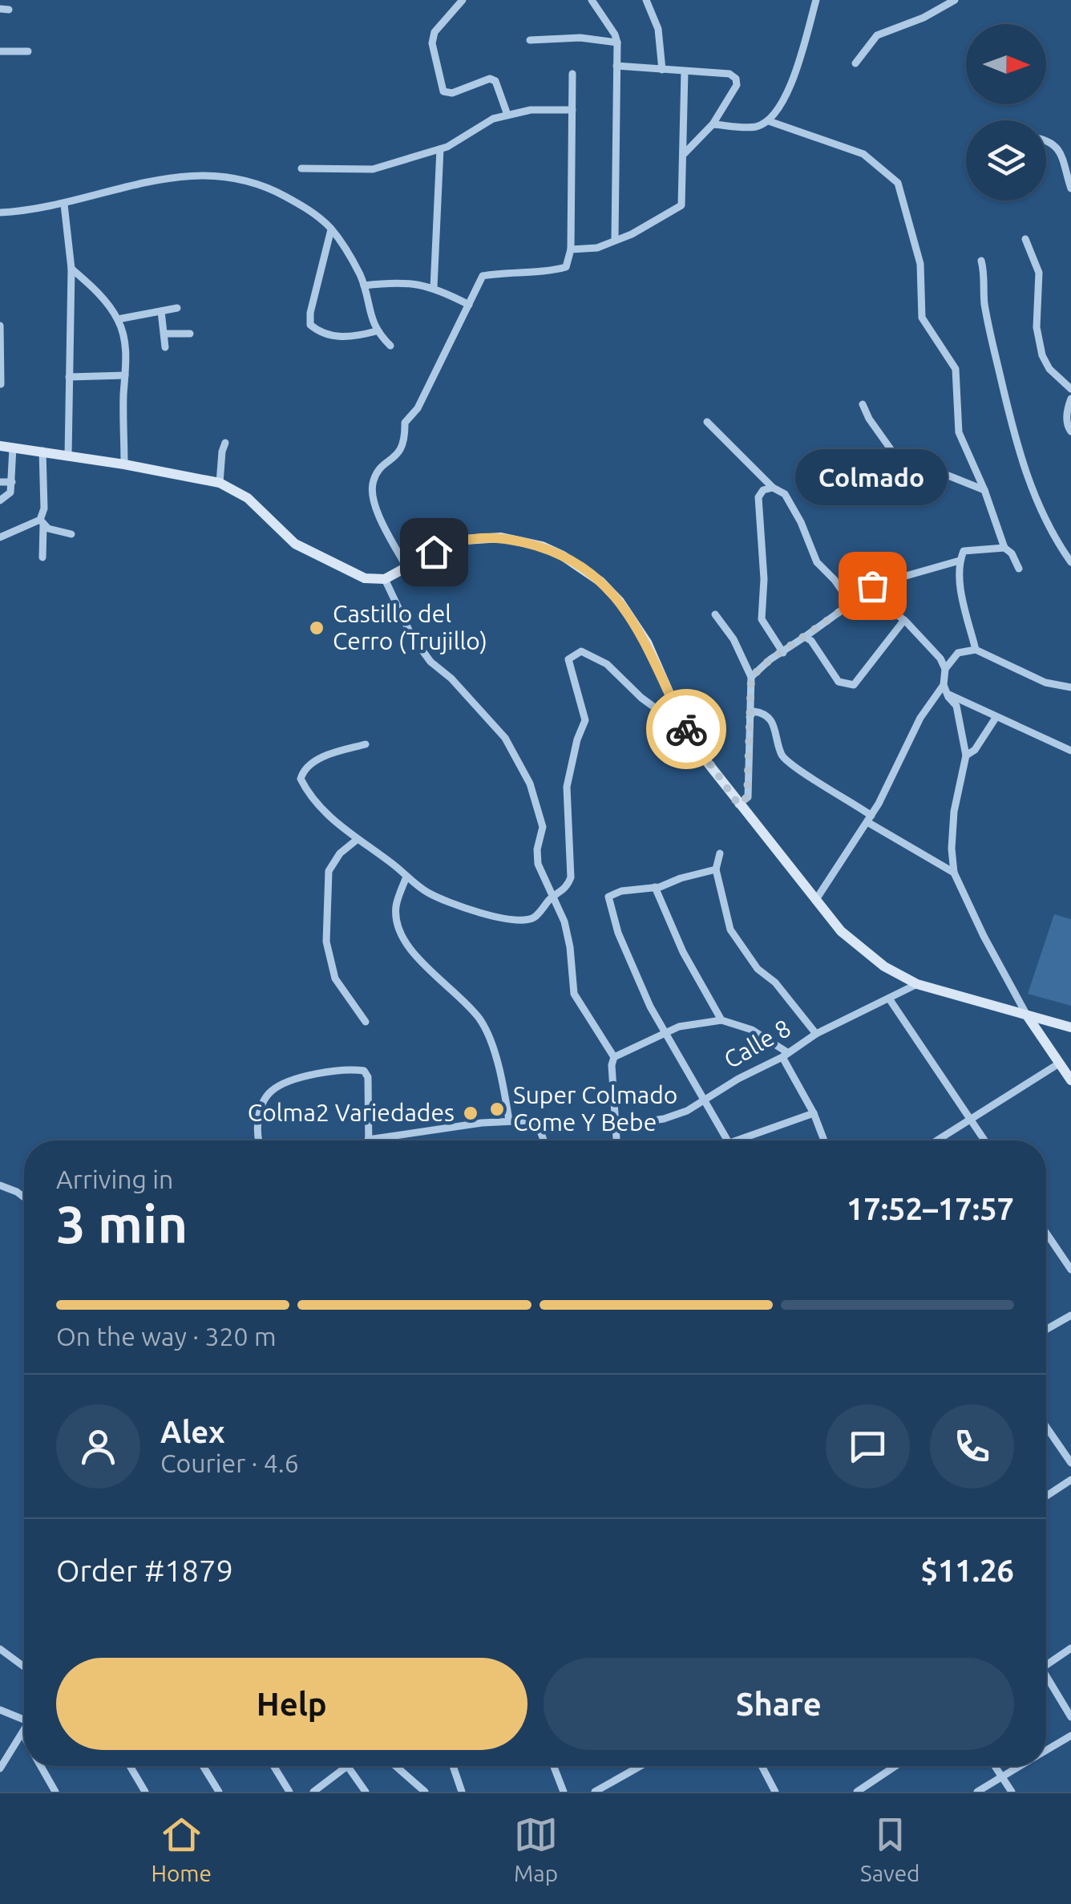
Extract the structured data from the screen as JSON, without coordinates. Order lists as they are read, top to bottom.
{
  "streets": {
    "street": ["Calle 8"]
  },
  "places": [
    "Colmado",
    "Castillo del Cerro (Trujillo)",
    "Super Colmado Come Y Bebe",
    "Colma2 Variedades"
  ],
  "north": "right",
  "page": {
    "bubble": "Colmado",
    "heading": ["3 min", "Arriving in", "17:52–17:57"],
    "panel": [
      "Alex",
      "Courier · 4.6",
      "Order #1879",
      "$11.26"
    ],
    "bar": "On the way · 320 m",
    "buttons": ["Help", "Share"],
    "tabs": ["Home", "Map", "Saved"]
  }
}
